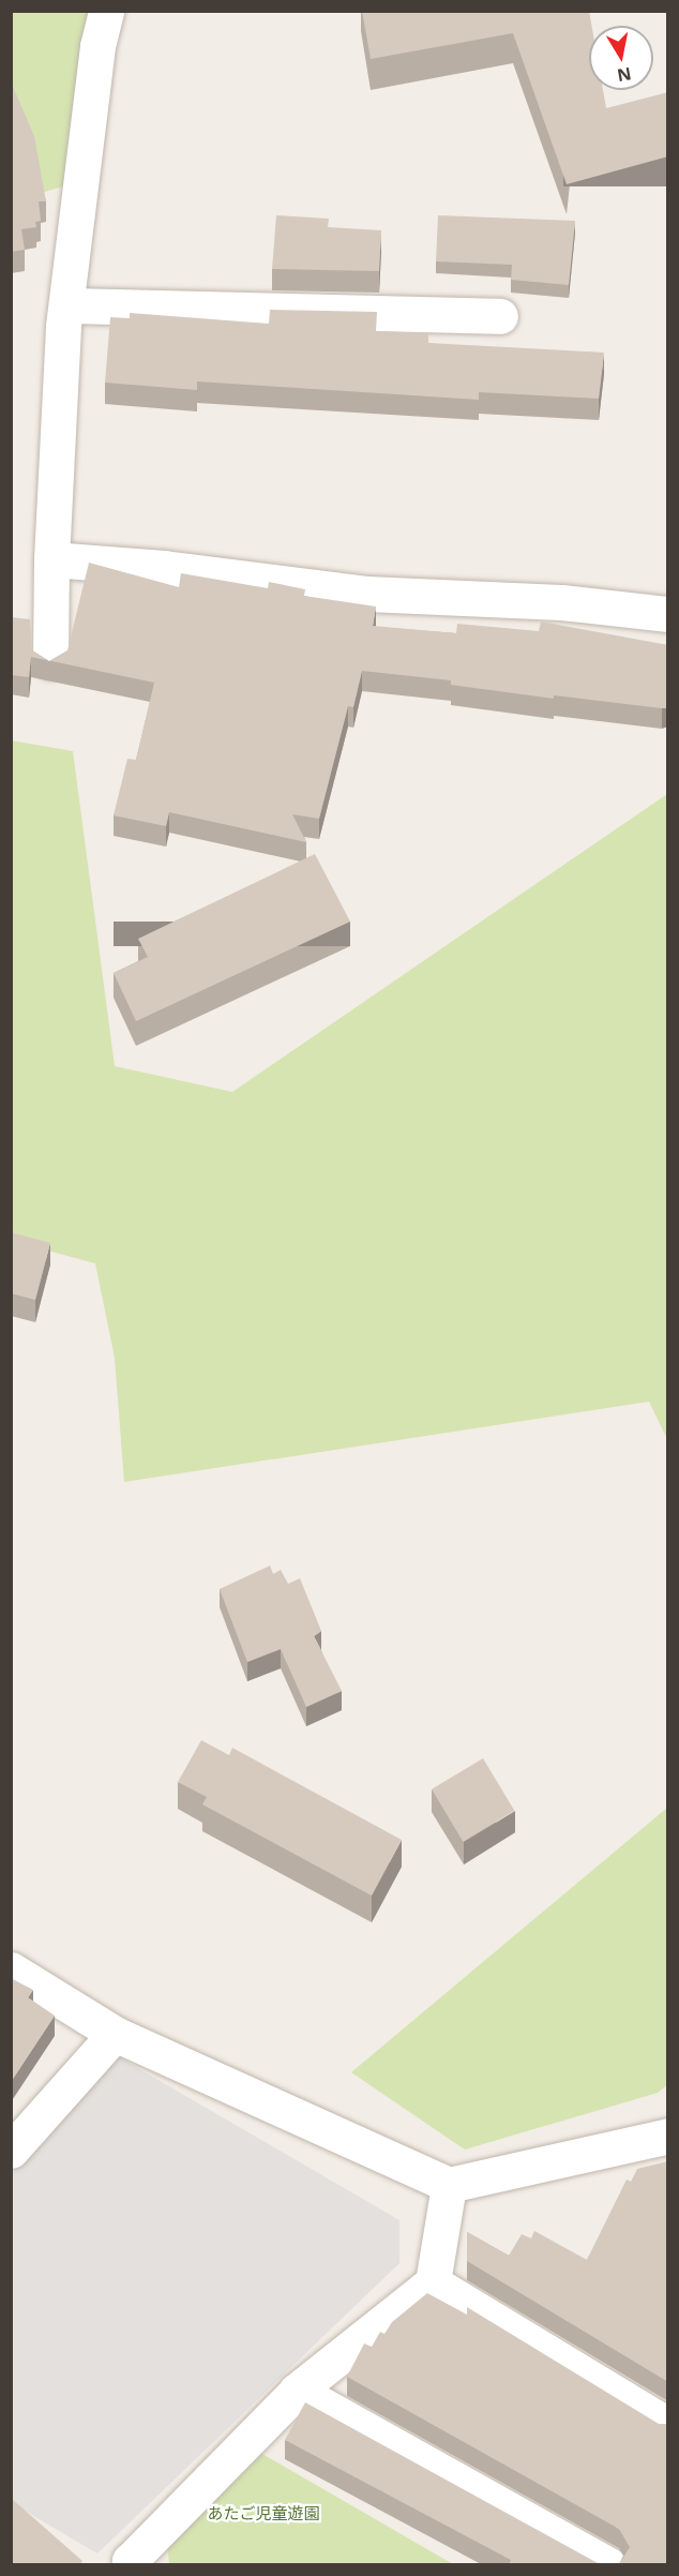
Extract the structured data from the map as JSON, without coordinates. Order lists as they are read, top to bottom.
{
  "parks": ["あたご児童遊園"],
  "north": "bottom"
}
